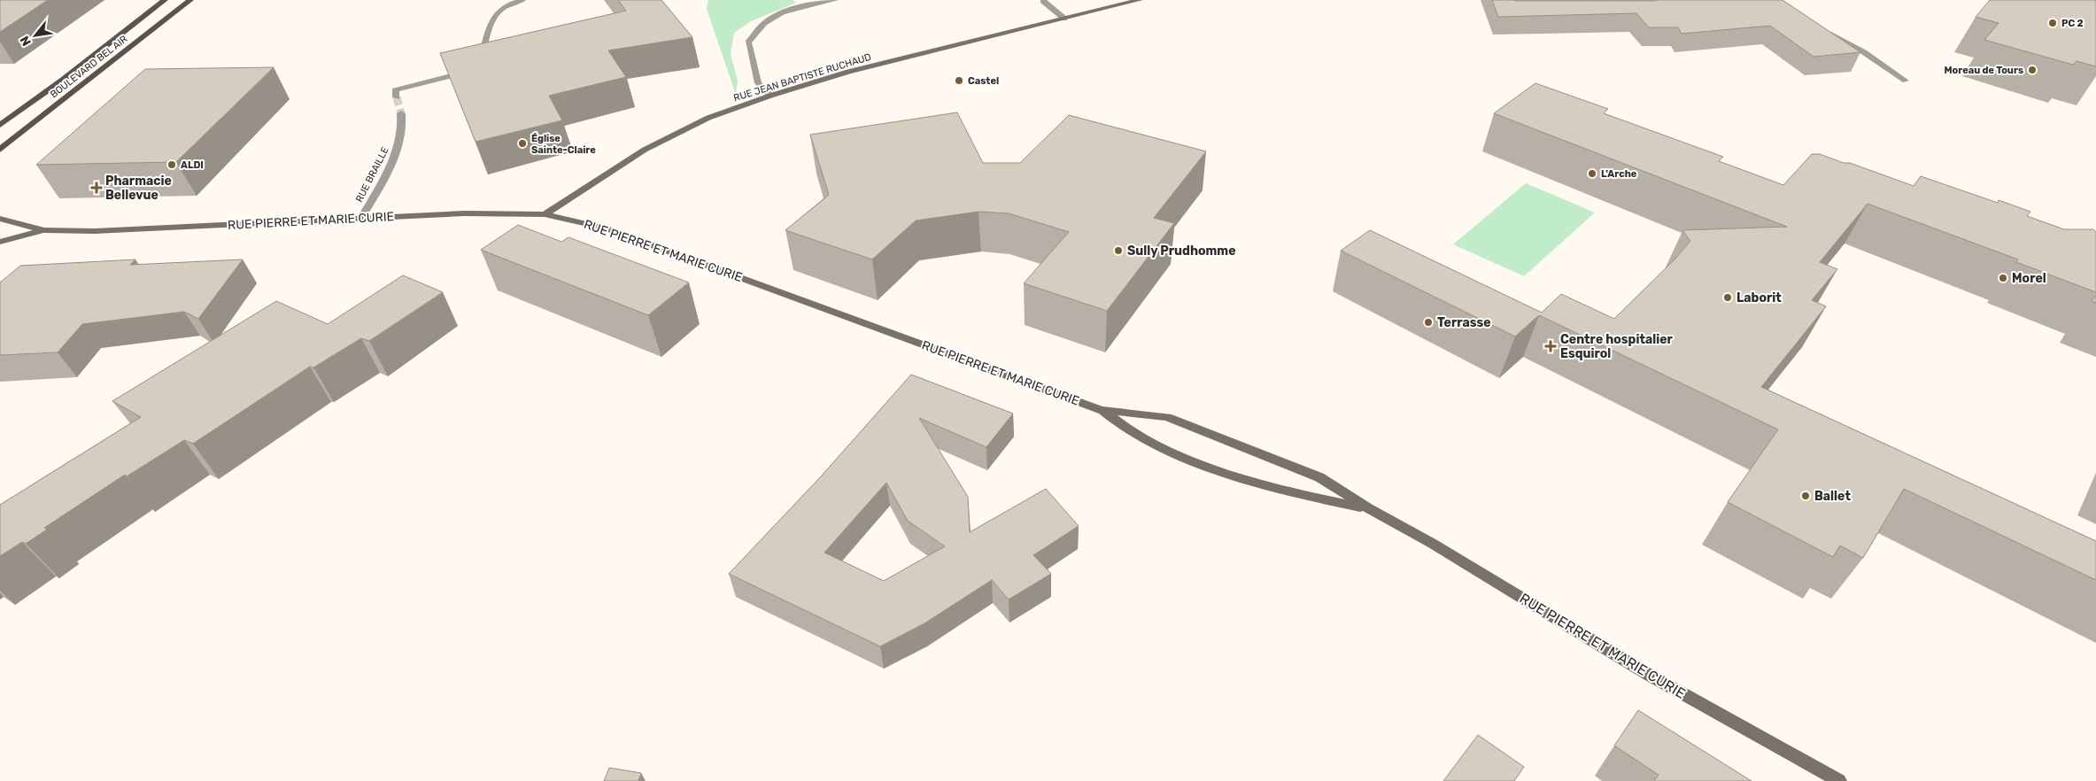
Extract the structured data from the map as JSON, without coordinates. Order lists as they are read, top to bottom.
{
  "streets": {
    "main road": ["BOULEVARD BEL AIR", "RUE JEAN BAPTISTE RUCHAUD", "RUE PIERRE ET MARIE CURIE"],
    "street": ["RUE BRAILLE"]
  },
  "crossings": [
    ["RUE JEAN BAPTISTE RUCHAUD", "RUE PIERRE ET MARIE CURIE"],
    ["RUE BRAILLE", "RUE PIERRE ET MARIE CURIE"]
  ],
  "places": {
    "other": [
      "PC 2",
      "Moreau de Tours",
      "Castel",
      "Église Sainte-Claire",
      "ALDI",
      "L'Arche",
      "Sully Prudhomme",
      "Morel",
      "Laborit",
      "Terrasse",
      "Ballet"
    ],
    "health": ["Pharmacie Bellevue", "Centre hospitalier Esquirol"]
  },
  "north": "bottom left"
}
